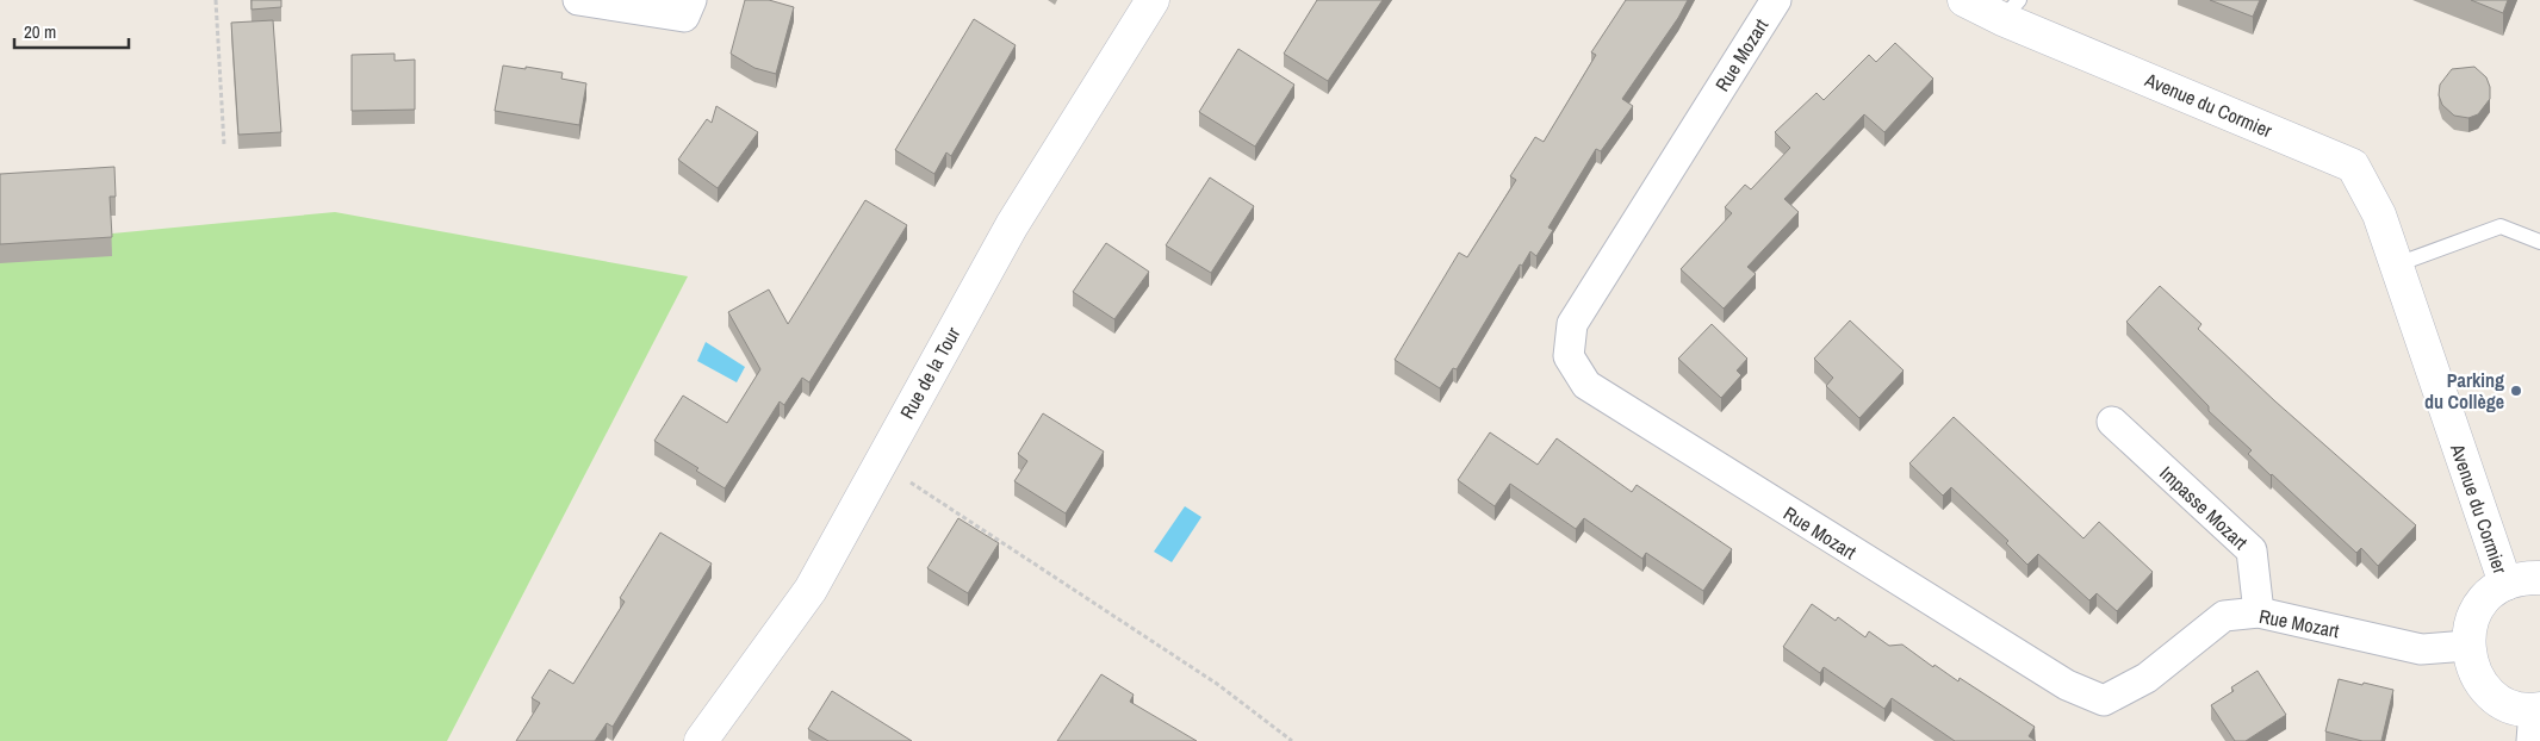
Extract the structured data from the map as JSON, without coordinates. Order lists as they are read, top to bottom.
{
  "streets": {
    "street": [
      "Rue Mozart",
      "Avenue du Cormier",
      "Rue de la Tour",
      "Impasse Mozart"
    ]
  },
  "crossings": [
    ["Rue Mozart", "Impasse Mozart"]
  ],
  "places": ["Parking du Collège"],
  "scale_bar": "20 m"
}
